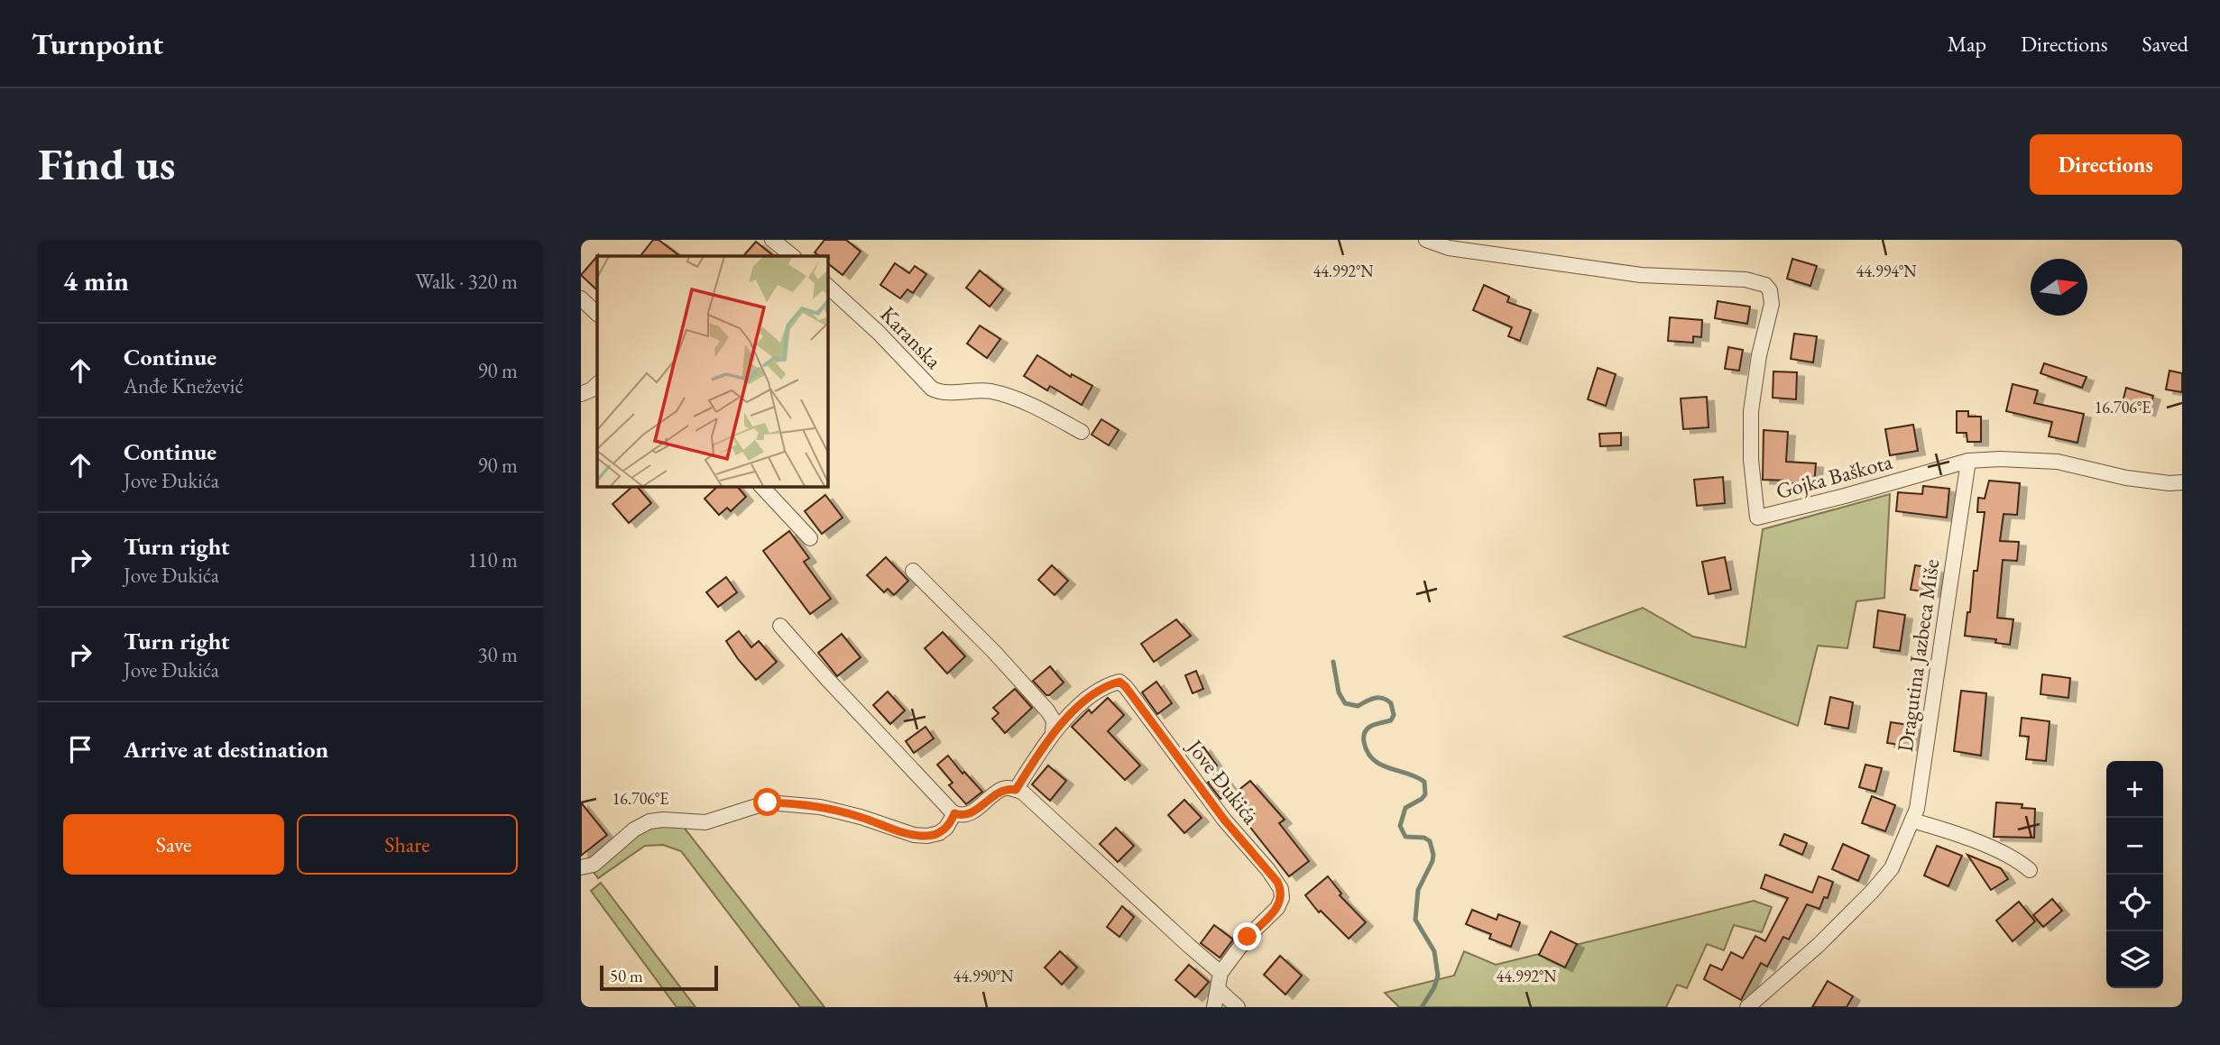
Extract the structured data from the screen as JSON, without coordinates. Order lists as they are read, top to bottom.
{
  "streets": {
    "street": [
      "Karanska",
      "Gojka Baškota",
      "Dragutina Jazbeca Miše",
      "Jove Đukića"
    ]
  },
  "crossings": [
    ["Gojka Baškota", "Dragutina Jazbeca Miše"]
  ],
  "scale_bar": "50 m",
  "north": "right",
  "page": {
    "header": "Turnpoint",
    "nav": ["Map", "Directions", "Saved"],
    "buttons": [
      "Directions",
      ["Save", "Share"]
    ],
    "title": "Find us",
    "heading": ["4 min", "Walk · 320 m"],
    "list": [
      ["Continue", "Anđe Knežević", "90 m"],
      ["Continue", "Jove Đukića", "90 m"],
      ["Turn right", "Jove Đukića", "110 m"],
      ["Turn right", "Jove Đukića", "30 m"],
      "Arrive at destination"
    ],
    "map_buttons": ["+", "−"],
    "scale": "50 m"
  },
  "coordinates": [
    "44.992°N",
    "44.994°N",
    "16.706°E",
    "44.990°N"
  ]
}
